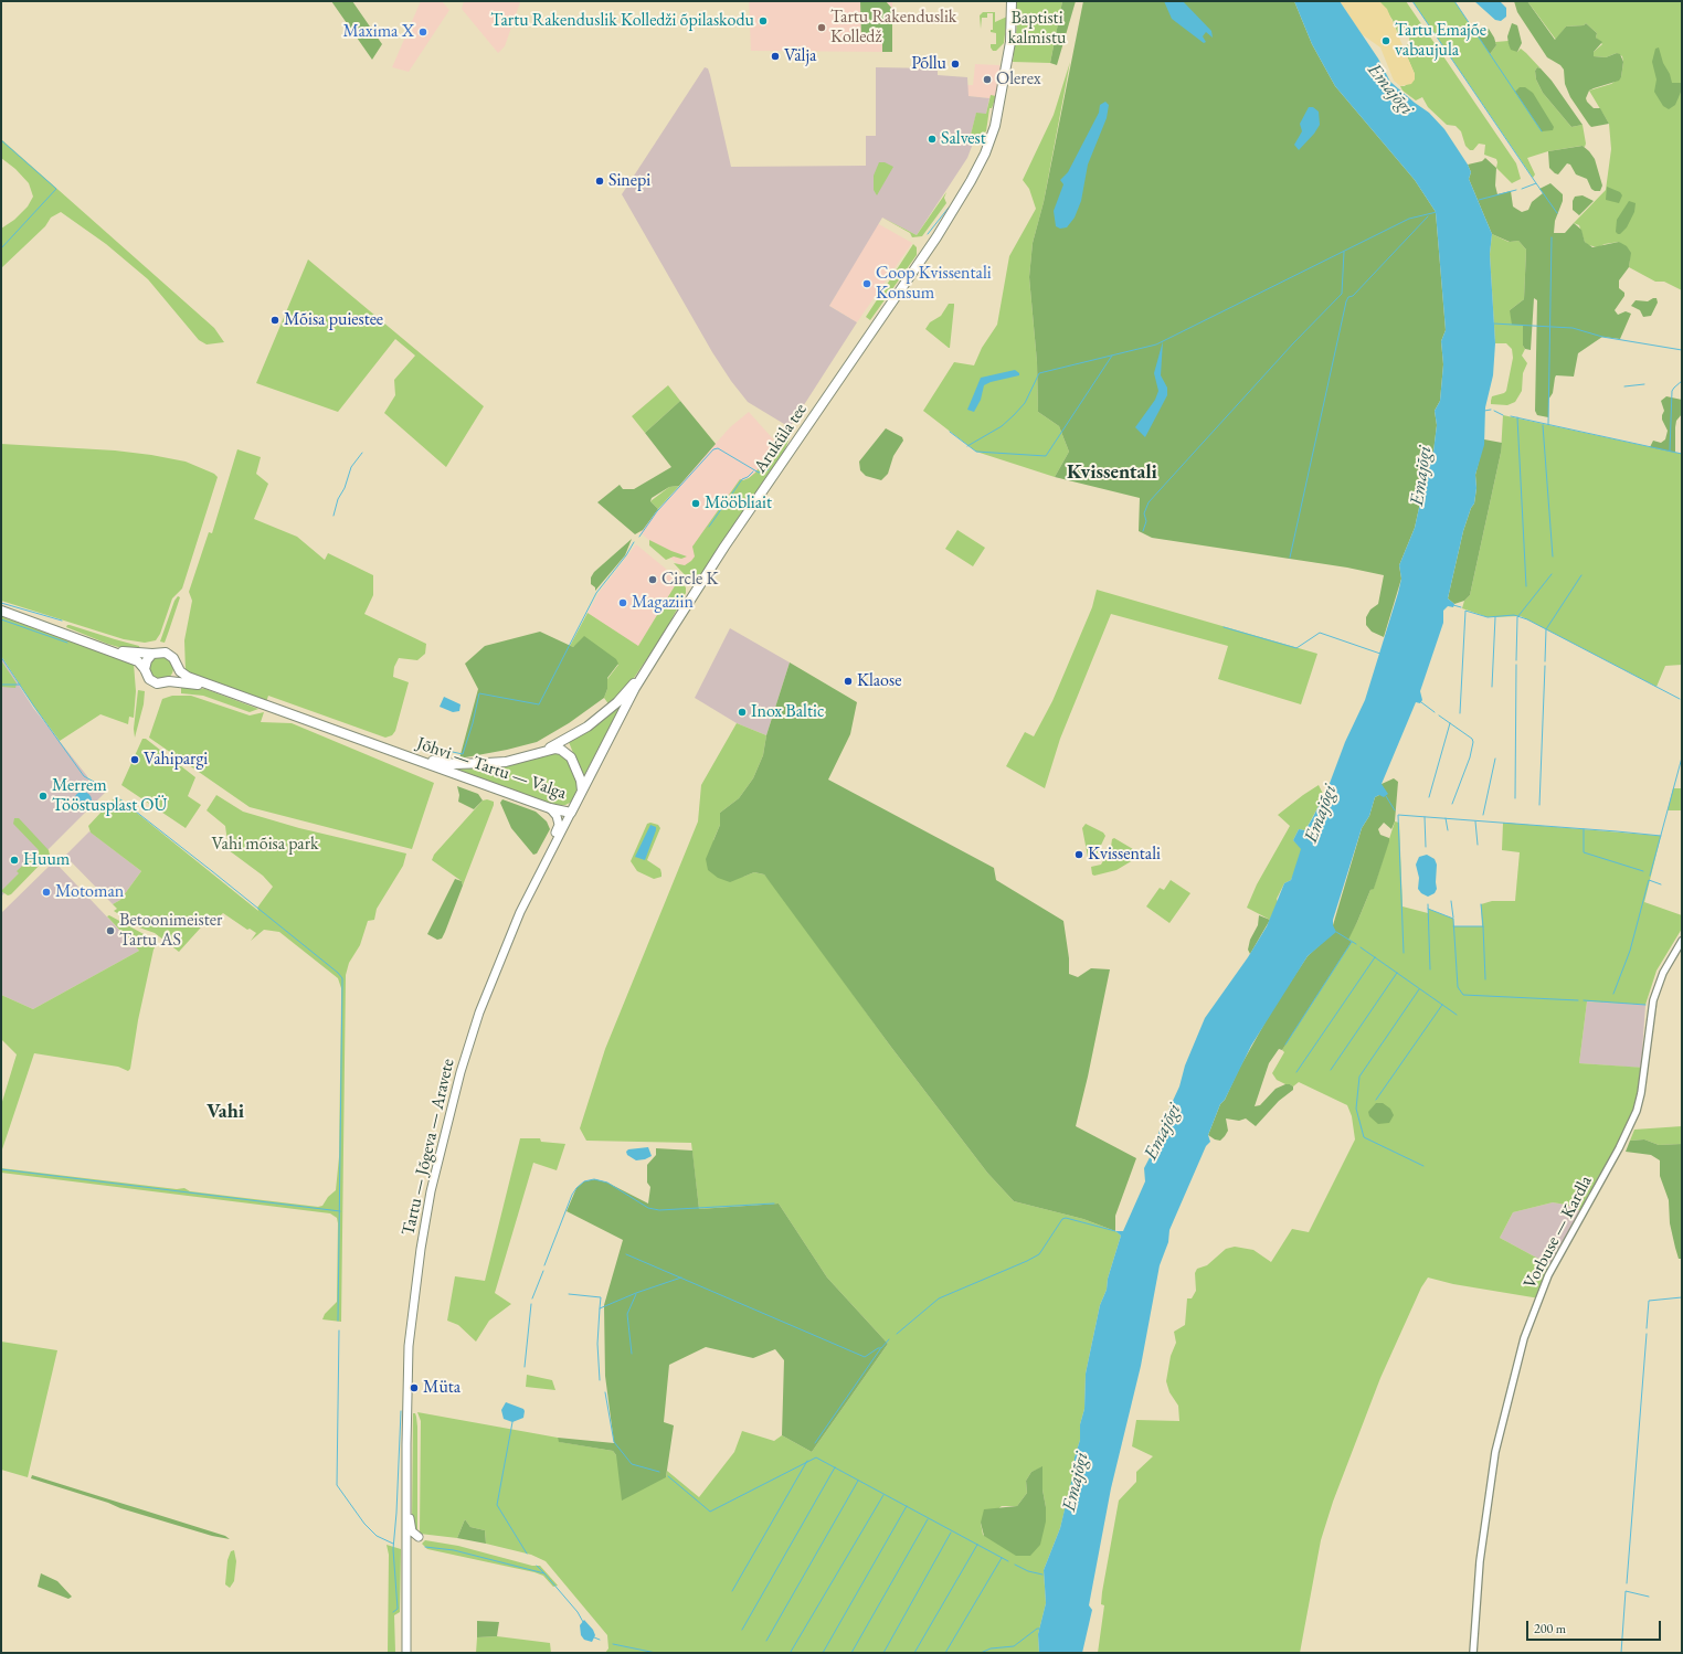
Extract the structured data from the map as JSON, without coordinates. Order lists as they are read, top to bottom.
{
  "streets": {
    "highway": ["Aruküla tee", "Jõhvi — Tartu — Valga"],
    "main road": ["Tartu — Jõgeva — Aravete"],
    "street": ["Vorbuse — Kardla"]
  },
  "crossings": [
    ["Aruküla tee", "Jõhvi — Tartu — Valga"],
    ["Jõhvi — Tartu — Valga", "Tartu — Jõgeva — Aravete"]
  ],
  "districts": ["Kvissentali", "Vahi"],
  "water": ["Emajõgi"],
  "parks": ["Baptisti kalmistu", "Vahi mõisa park"],
  "places": [
    "Tartu Rakenduslik Kolledži õpilaskodu",
    "Tartu Rakenduslik Kolledž",
    "Maxima X",
    "Tartu Emajõe vabaujula",
    "Välja",
    "Põllu",
    "Olerex",
    "Salvest",
    "Sinepi",
    "Coop Kvissentali Konsum",
    "Mõisa puiestee",
    "Mööbliait",
    "Circle K",
    "Magaziin",
    "Klaose",
    "Inox Baltic",
    "Vahipargi",
    "Merrem Tööstusplast OÜ",
    "Kvissentali",
    "Huum",
    "Motoman",
    "Betoonimeister Tartu AS",
    "Müta"
  ],
  "scale_bar": "200 m"
}
